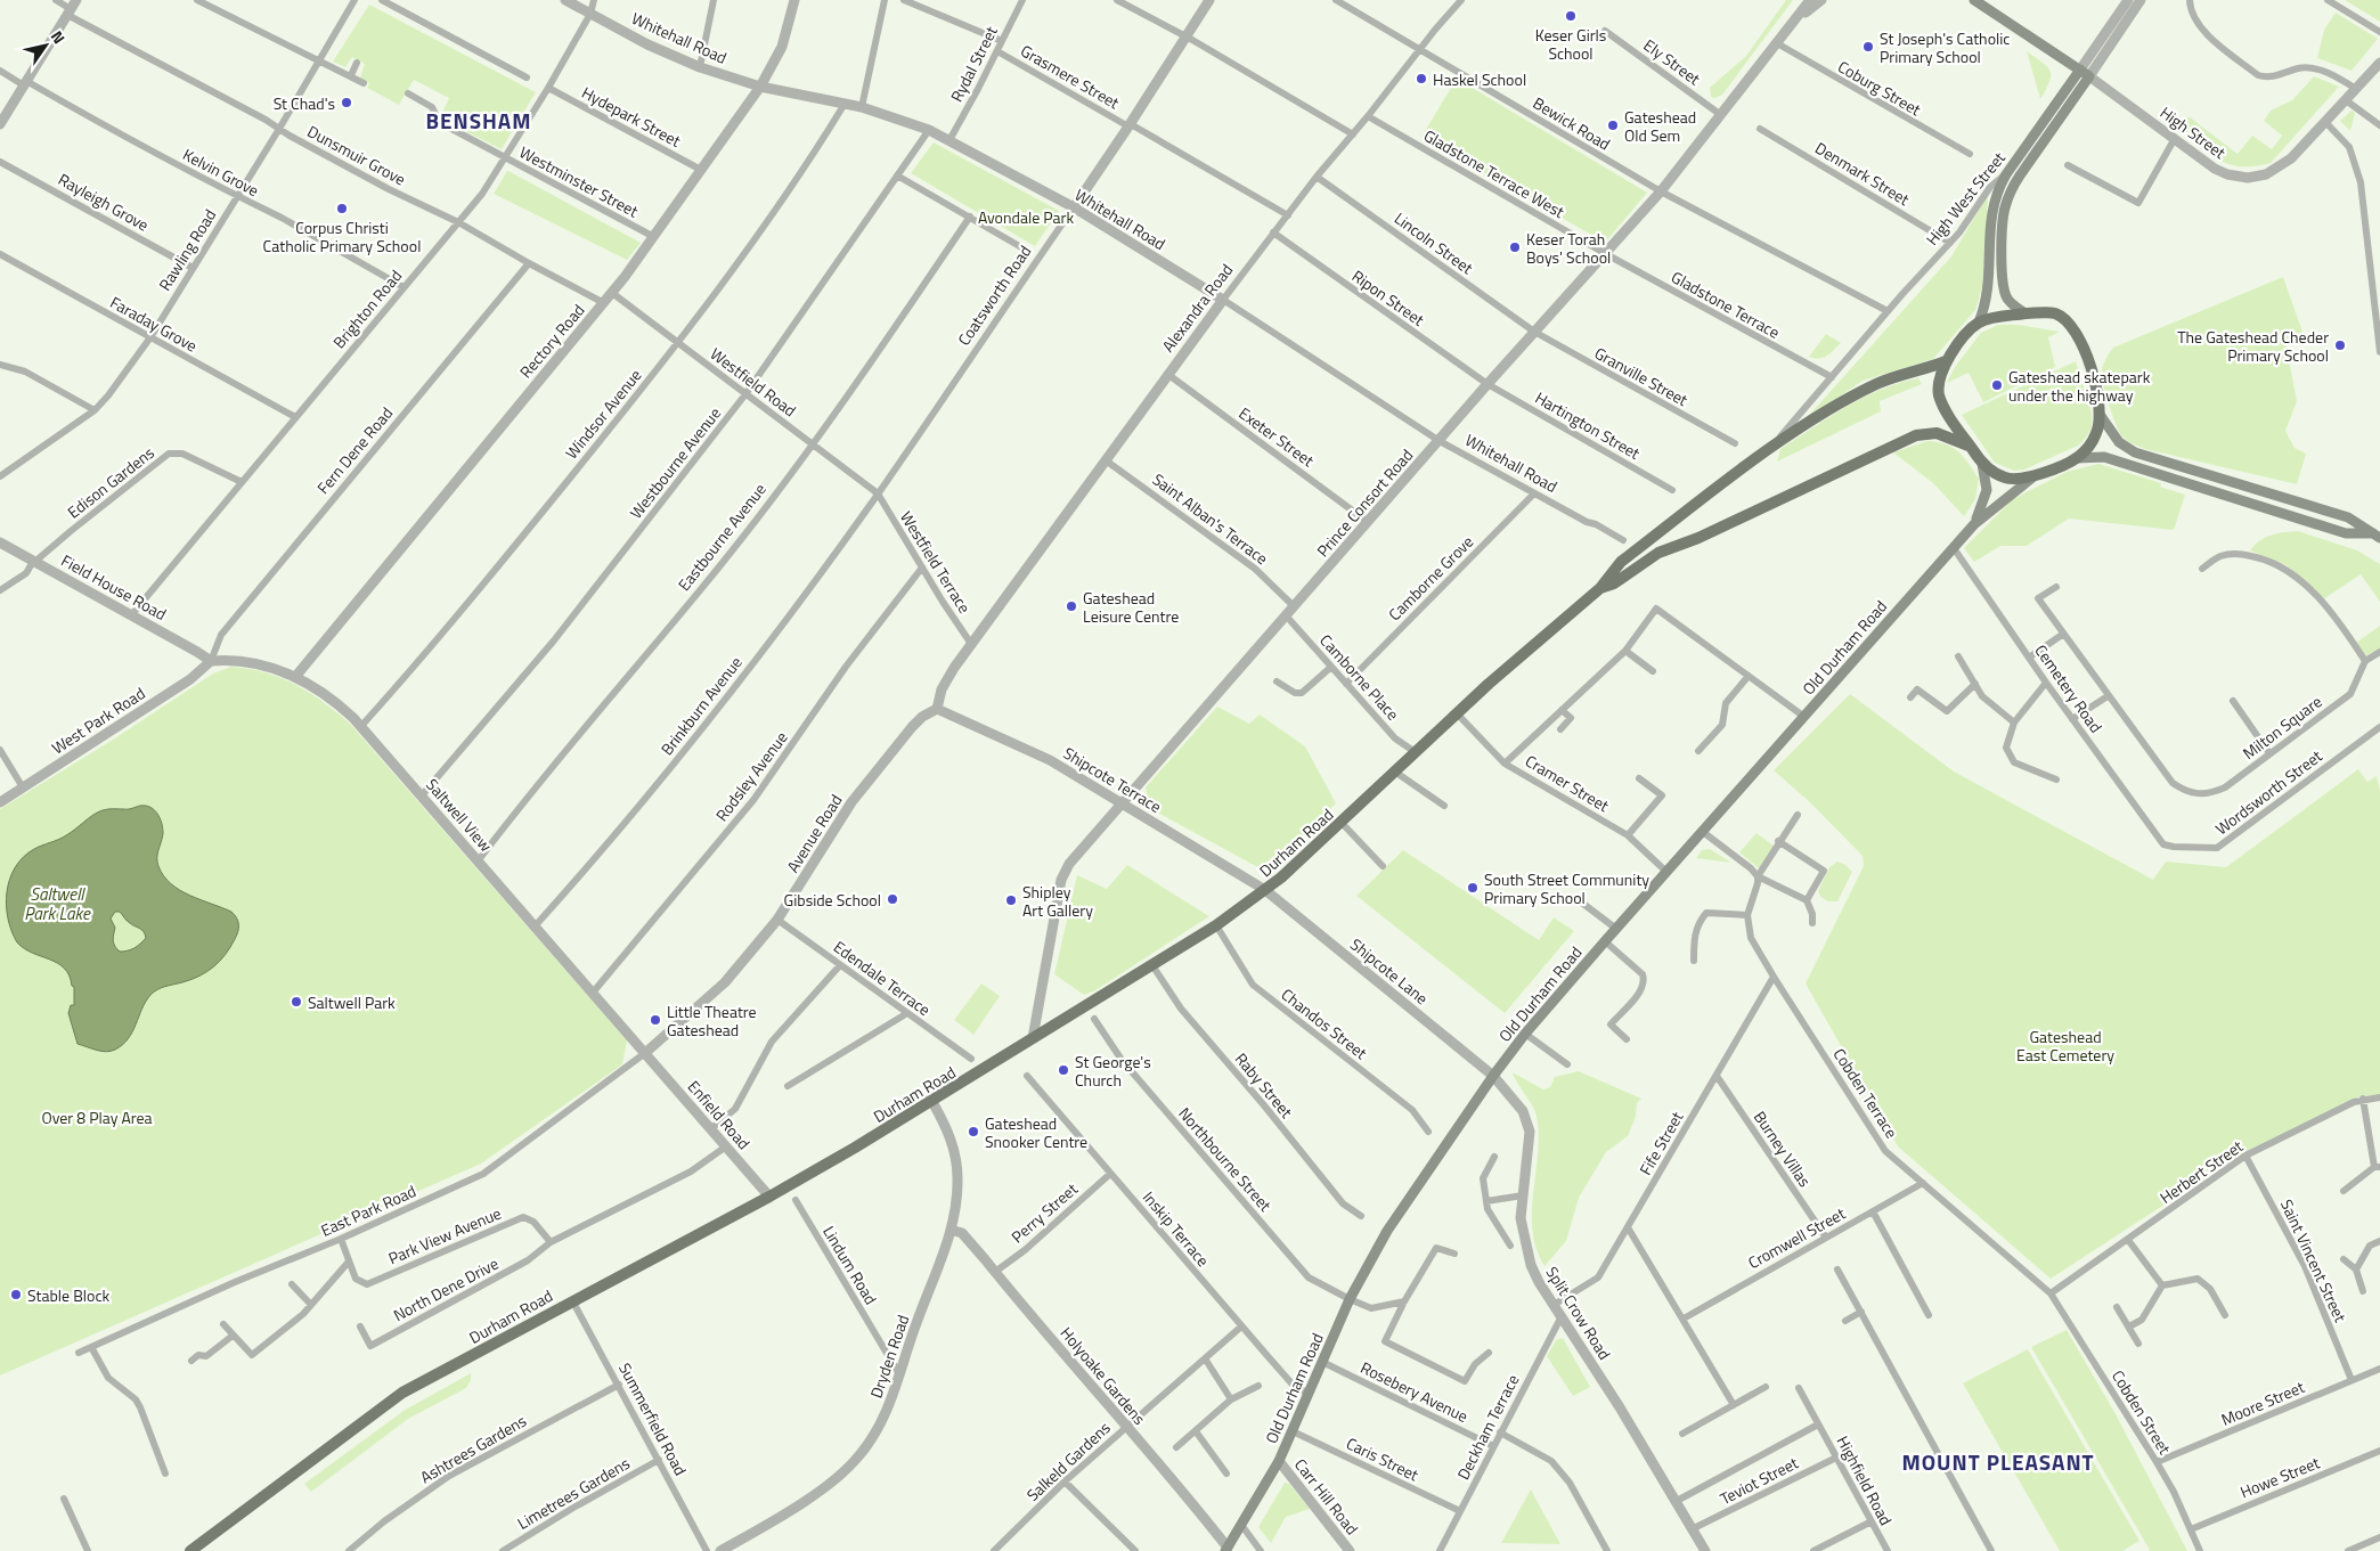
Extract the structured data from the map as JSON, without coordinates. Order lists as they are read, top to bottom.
{
  "streets": {
    "main road": ["High West Street", "Old Durham Road", "Durham Road"],
    "street": [
      "Whitehall Road",
      "Ely Street",
      "Rydal Street",
      "Grasmere Street",
      "Coburg Street",
      "Hydepark Street",
      "Bewick Road",
      "High Street",
      "Dunsmuir Grove",
      "Kelvin Grove",
      "Gladstone Terrace West",
      "Denmark Street",
      "Westminster Street",
      "Rayleigh Grove",
      "Lincoln Street",
      "Rawling Road",
      "Coatsworth Road",
      "Ripon Street",
      "Gladstone Terrace",
      "Alexandra Road",
      "Brighton Road",
      "Faraday Grove",
      "Rectory Road",
      "Granville Street",
      "Westfield Road",
      "Windsor Avenue",
      "Hartington Street",
      "Exeter Street",
      "Fern Dene Road",
      "Westbourne Avenue",
      "Edison Gardens",
      "Prince Consort Road",
      "Saint Alban's Terrace",
      "Eastbourne Avenue",
      "Westfield Terrace",
      "Camborne Grove",
      "Field House Road",
      "Camborne Place",
      "Cemetery Road",
      "Brinkburn Avenue",
      "West Park Road",
      "Milton Square",
      "Rodsley Avenue",
      "Shipcote Terrace",
      "Cramer Street",
      "Wordsworth Street",
      "Saltwell View",
      "Avenue Road",
      "Shipcote Lane",
      "Edendale Terrace",
      "Chandos Street",
      "Raby Street",
      "Cobden Terrace",
      "Enfield Road",
      "Fife Street",
      "Burney Villas",
      "Northbourne Street",
      "Herbert Street",
      "East Park Road",
      "Perry Street",
      "Inskip Terrace",
      "Park View Avenue",
      "Cromwell Street",
      "Saint Vincent Street",
      "Lindum Road",
      "North Dene Drive",
      "Split Crow Road",
      "Dryden Road",
      "Holyoake Gardens",
      "Rosebery Avenue",
      "Moore Street",
      "Cobden Street",
      "Summerfield Road",
      "Deckham Terrace",
      "Ashtrees Gardens",
      "Caris Street",
      "Salkeld Gardens",
      "Howe Street",
      "Teviot Street",
      "Highfield Road",
      "Limetrees Gardens",
      "Carr Hill Road"
    ]
  },
  "crossings": [
    ["Whitehall Road", "Rydal Street"],
    ["Whitehall Road", "Coatsworth Road"],
    ["Whitehall Road", "Alexandra Road"],
    ["Whitehall Road", "Brighton Road"],
    ["Whitehall Road", "Rectory Road"],
    ["Whitehall Road", "Windsor Avenue"],
    ["Whitehall Road", "Westbourne Avenue"],
    ["Whitehall Road", "Prince Consort Road"],
    ["Whitehall Road", "Camborne Grove"],
    ["Ely Street", "Prince Consort Road"],
    ["Rydal Street", "Grasmere Street"],
    ["Grasmere Street", "Coatsworth Road"],
    ["Grasmere Street", "Alexandra Road"],
    ["Coburg Street", "Prince Consort Road"],
    ["Hydepark Street", "Brighton Road"],
    ["Hydepark Street", "Rectory Road"],
    ["Bewick Road", "High West Street"],
    ["Bewick Road", "Alexandra Road"],
    ["Bewick Road", "Prince Consort Road"],
    ["High Street", "High West Street"],
    ["Dunsmuir Grove", "Rawling Road"],
    ["Dunsmuir Grove", "Brighton Road"],
    ["Dunsmuir Grove", "Rectory Road"],
    ["Dunsmuir Grove", "Fern Dene Road"],
    ["Kelvin Grove", "Rawling Road"],
    ["Kelvin Grove", "Brighton Road"],
    ["Gladstone Terrace West", "Gladstone Terrace"],
    ["Gladstone Terrace West", "Alexandra Road"],
    ["Gladstone Terrace West", "Prince Consort Road"],
    ["Denmark Street", "High West Street"],
    ["Westminster Street", "Brighton Road"],
    ["Westminster Street", "Rectory Road"],
    ["High West Street", "Gladstone Terrace"],
    ["High West Street", "Old Durham Road"],
    ["Rayleigh Grove", "Rawling Road"],
    ["Lincoln Street", "Alexandra Road"],
    ["Lincoln Street", "Granville Street"],
    ["Lincoln Street", "Prince Consort Road"],
    ["Rawling Road", "Faraday Grove"],
    ["Coatsworth Road", "Westfield Road"],
    ["Coatsworth Road", "Westfield Terrace"],
    ["Coatsworth Road", "Brinkburn Avenue"],
    ["Ripon Street", "Alexandra Road"],
    ["Ripon Street", "Hartington Street"],
    ["Ripon Street", "Prince Consort Road"],
    ["Gladstone Terrace", "Prince Consort Road"],
    ["Alexandra Road", "Exeter Street"],
    ["Alexandra Road", "Saint Alban's Terrace"],
    ["Alexandra Road", "Westfield Terrace"],
    ["Brighton Road", "Faraday Grove"],
    ["Brighton Road", "Edison Gardens"],
    ["Brighton Road", "Field House Road"],
    ["Rectory Road", "Westfield Road"],
    ["Rectory Road", "Saltwell View"],
    ["Granville Street", "Prince Consort Road"],
    ["Westfield Road", "Windsor Avenue"],
    ["Westfield Road", "Westbourne Avenue"],
    ["Westfield Road", "Eastbourne Avenue"],
    ["Westfield Road", "Westfield Terrace"],
    ["Westfield Road", "Brinkburn Avenue"],
    ["Windsor Avenue", "Saltwell View"],
    ["Hartington Street", "Prince Consort Road"],
    ["Exeter Street", "Prince Consort Road"],
    ["Fern Dene Road", "Field House Road"],
    ["Fern Dene Road", "West Park Road"],
    ["Fern Dene Road", "Saltwell View"],
    ["Westbourne Avenue", "Saltwell View"],
    ["Edison Gardens", "Field House Road"],
    ["Prince Consort Road", "Saint Alban's Terrace"],
    ["Prince Consort Road", "Camborne Place"],
    ["Prince Consort Road", "Shipcote Terrace"],
    ["Prince Consort Road", "Durham Road"],
    ["Eastbourne Avenue", "Saltwell View"],
    ["Westfield Terrace", "Brinkburn Avenue"],
    ["Westfield Terrace", "Rodsley Avenue"],
    ["Camborne Grove", "Camborne Place"],
    ["Field House Road", "West Park Road"],
    ["Field House Road", "Saltwell View"],
    ["Old Durham Road", "Cemetery Road"],
    ["Old Durham Road", "Cramer Street"],
    ["Old Durham Road", "Shipcote Lane"],
    ["Old Durham Road", "Northbourne Street"],
    ["Old Durham Road", "Inskip Terrace"],
    ["Old Durham Road", "Split Crow Road"],
    ["Old Durham Road", "Holyoake Gardens"],
    ["Old Durham Road", "Rosebery Avenue"],
    ["Old Durham Road", "Caris Street"],
    ["Old Durham Road", "Carr Hill Road"],
    ["Camborne Place", "Durham Road"],
    ["Cemetery Road", "Wordsworth Street"],
    ["Brinkburn Avenue", "Saltwell View"],
    ["West Park Road", "Saltwell View"],
    ["Rodsley Avenue", "Saltwell View"],
    ["Shipcote Terrace", "Avenue Road"],
    ["Shipcote Terrace", "Durham Road"],
    ["Shipcote Terrace", "Shipcote Lane"],
    ["Cramer Street", "Durham Road"],
    ["Saltwell View", "Avenue Road"],
    ["Saltwell View", "Enfield Road"],
    ["Saltwell View", "East Park Road"],
    ["Avenue Road", "Edendale Terrace"],
    ["Avenue Road", "Enfield Road"],
    ["Avenue Road", "East Park Road"],
    ["Durham Road", "Shipcote Lane"],
    ["Durham Road", "Chandos Street"],
    ["Durham Road", "Raby Street"],
    ["Durham Road", "Enfield Road"],
    ["Durham Road", "Dryden Road"],
    ["Durham Road", "Summerfield Road"],
    ["Shipcote Lane", "Split Crow Road"],
    ["Cobden Terrace", "Fife Street"],
    ["Cobden Terrace", "Herbert Street"],
    ["Cobden Terrace", "Cromwell Street"],
    ["Cobden Terrace", "Cobden Street"],
    ["Enfield Road", "East Park Road"],
    ["Fife Street", "Burney Villas"],
    ["Fife Street", "Split Crow Road"],
    ["Burney Villas", "Cromwell Street"],
    ["Herbert Street", "Saint Vincent Street"],
    ["Herbert Street", "Cobden Street"],
    ["East Park Road", "Park View Avenue"],
    ["Perry Street", "Inskip Terrace"],
    ["Perry Street", "Holyoake Gardens"],
    ["Inskip Terrace", "Salkeld Gardens"],
    ["Park View Avenue", "North Dene Drive"],
    ["Saint Vincent Street", "Moore Street"],
    ["Lindum Road", "Dryden Road"],
    ["Split Crow Road", "Deckham Terrace"],
    ["Split Crow Road", "Teviot Street"],
    ["Dryden Road", "Holyoake Gardens"],
    ["Holyoake Gardens", "Salkeld Gardens"],
    ["Rosebery Avenue", "Deckham Terrace"],
    ["Moore Street", "Cobden Street"],
    ["Cobden Street", "Howe Street"],
    ["Summerfield Road", "Ashtrees Gardens"],
    ["Summerfield Road", "Limetrees Gardens"],
    ["Deckham Terrace", "Caris Street"],
    ["Teviot Street", "Highfield Road"]
  ],
  "districts": ["BENSHAM", "MOUNT PLEASANT"],
  "water": ["Saltwell Park Lake"],
  "parks": ["Avondale Park", "Gateshead East Cemetery", "Over 8 Play Area"],
  "places": [
    "Keser Girls School",
    "St Joseph's Catholic Primary School",
    "Haskel School",
    "St Chad's",
    "Gateshead Old Sem",
    "Corpus Christi Catholic Primary School",
    "Keser Torah Boys' School",
    "The Gateshead Cheder Primary School",
    "Gateshead skatepark under the highway",
    "Gateshead Leisure Centre",
    "South Street Community Primary School",
    "Gibside School",
    "Shipley Art Gallery",
    "Saltwell Park",
    "Little Theatre Gateshead",
    "St George's Church",
    "Gateshead Snooker Centre",
    "Stable Block"
  ],
  "north": "top right"
}
